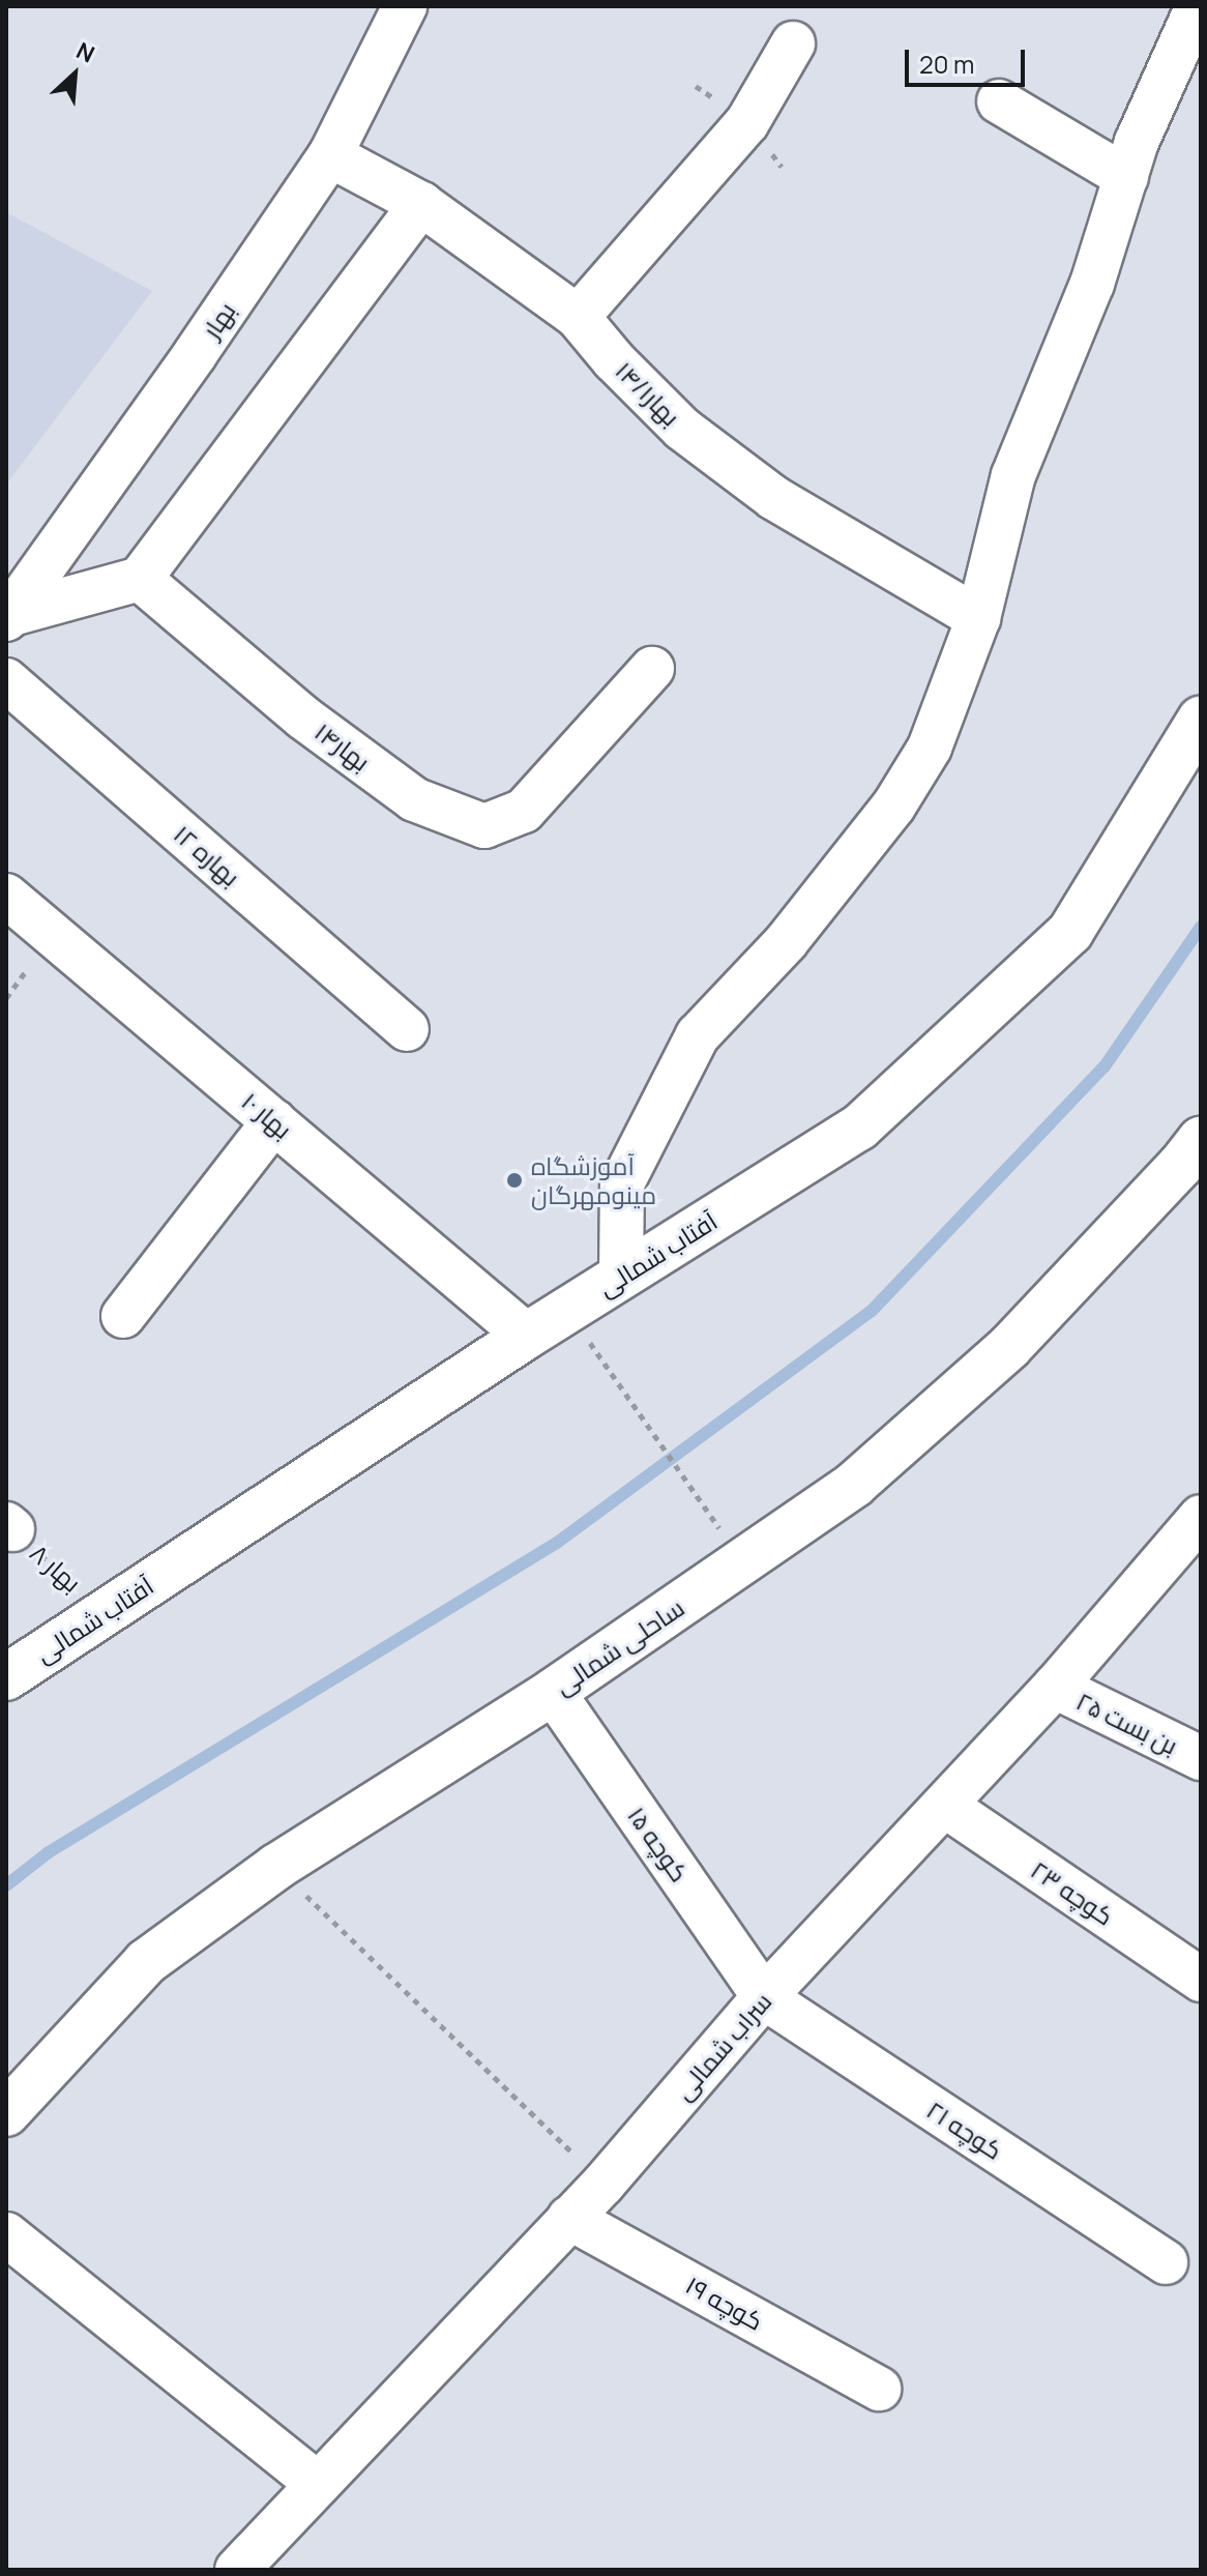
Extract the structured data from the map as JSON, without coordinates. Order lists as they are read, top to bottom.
{
  "streets": {
    "street": [
      "بهار",
      "بهار۱۴/۱",
      "بهار۱۴",
      "بهاره ۱۲",
      "بهار ۱۰",
      "آفتاب شمالی",
      "ساحلی شمالی",
      "بن بست ۲۵",
      "کوچه ۱۵",
      "کوچه ۲۳",
      "سراب شمالی",
      "کوچه ۲۱",
      "کوچه ۱۹"
    ],
    "path": ["بهار ۸"]
  },
  "crossings": [
    ["بهار", "بهار۱۴/۱"],
    ["بهار ۱۰", "آفتاب شمالی"],
    ["آفتاب شمالی", "بهار ۸"],
    ["ساحلی شمالی", "کوچه ۱۵"],
    ["بن بست ۲۵", "سراب شمالی"],
    ["کوچه ۱۵", "سراب شمالی"],
    ["کوچه ۱۵", "کوچه ۲۱"],
    ["کوچه ۲۳", "سراب شمالی"],
    ["سراب شمالی", "کوچه ۲۱"],
    ["سراب شمالی", "کوچه ۱۹"]
  ],
  "places": ["آموزشگاه مینومهرگان"],
  "scale_bar": "20 m",
  "north": "top right"
}
